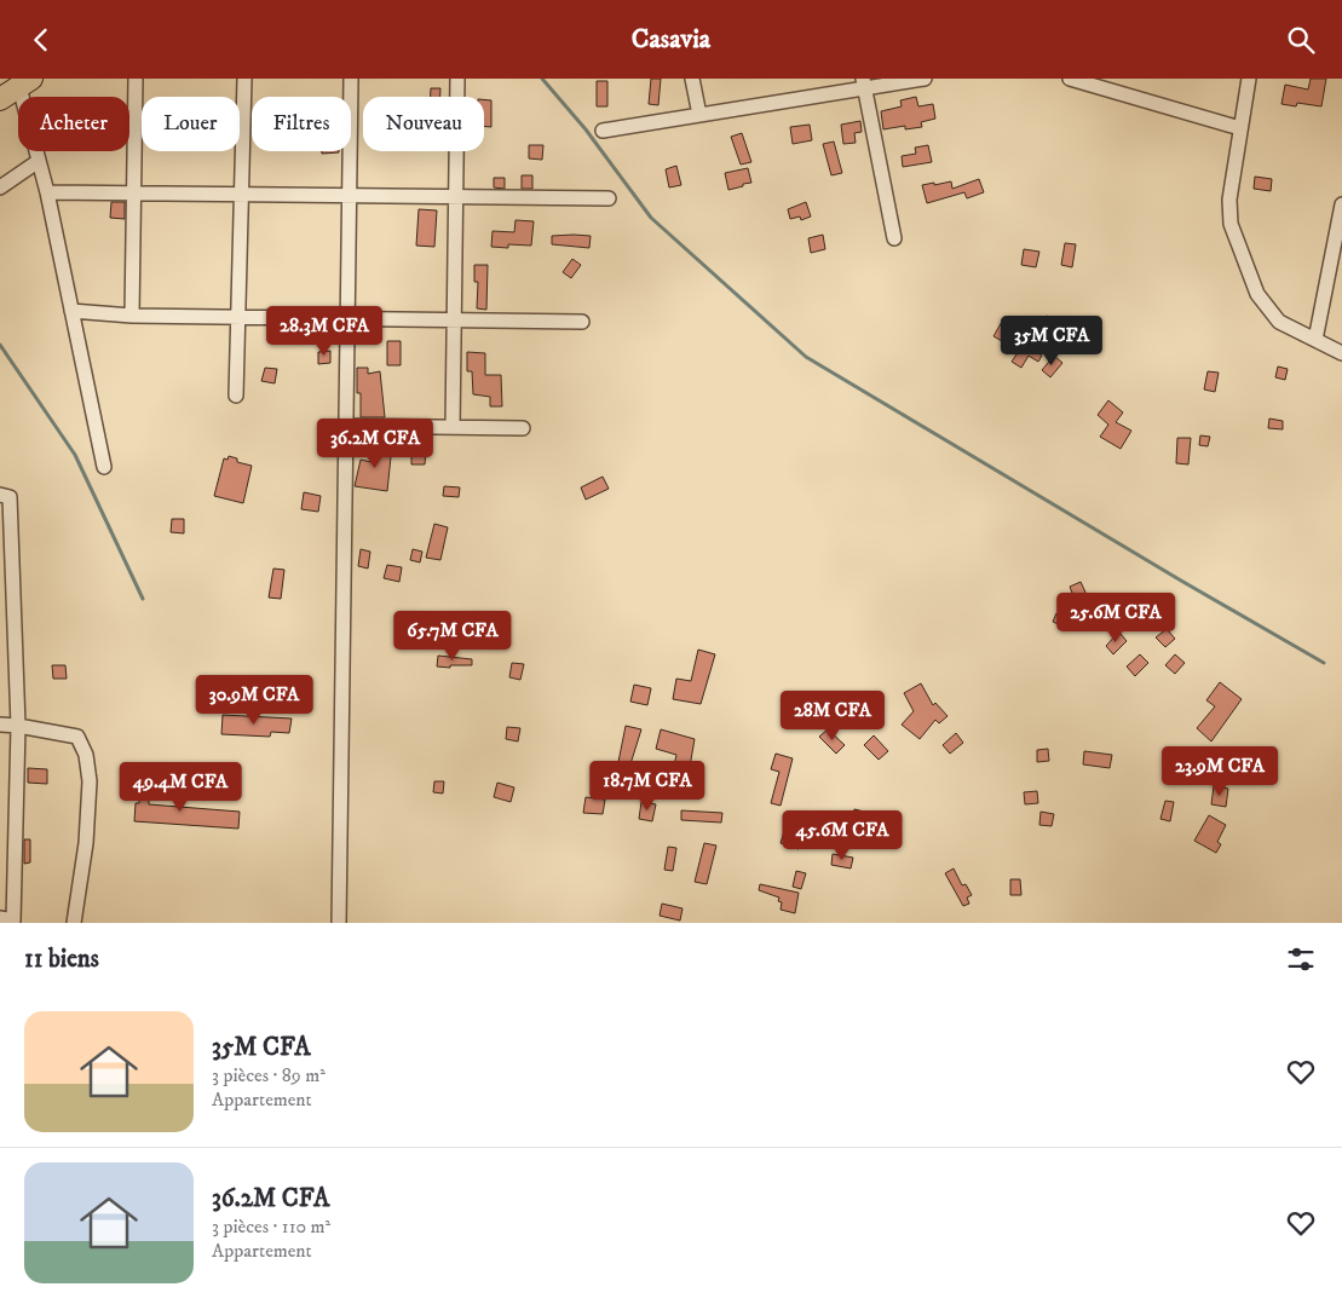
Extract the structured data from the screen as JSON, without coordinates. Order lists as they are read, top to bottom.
{
  "page": {
    "header": "Casavia",
    "chip": [
      "Acheter",
      "Louer",
      "Filtres",
      "Nouveau"
    ],
    "price": [
      "28.3M CFA",
      "35M CFA",
      "36.2M CFA",
      "25.6M CFA",
      "65.7M CFA",
      "30.9M CFA",
      "28M CFA",
      "23.9M CFA",
      "18.7M CFA",
      "49.4M CFA",
      "45.6M CFA"
    ],
    "heading": "11 biens",
    "list": [
      {
        "name": "35M CFA",
        "note": "3 pièces · 89 m² · Appartement"
      },
      {
        "name": "36.2M CFA",
        "note": "3 pièces · 110 m² · Appartement"
      }
    ]
  }
}
